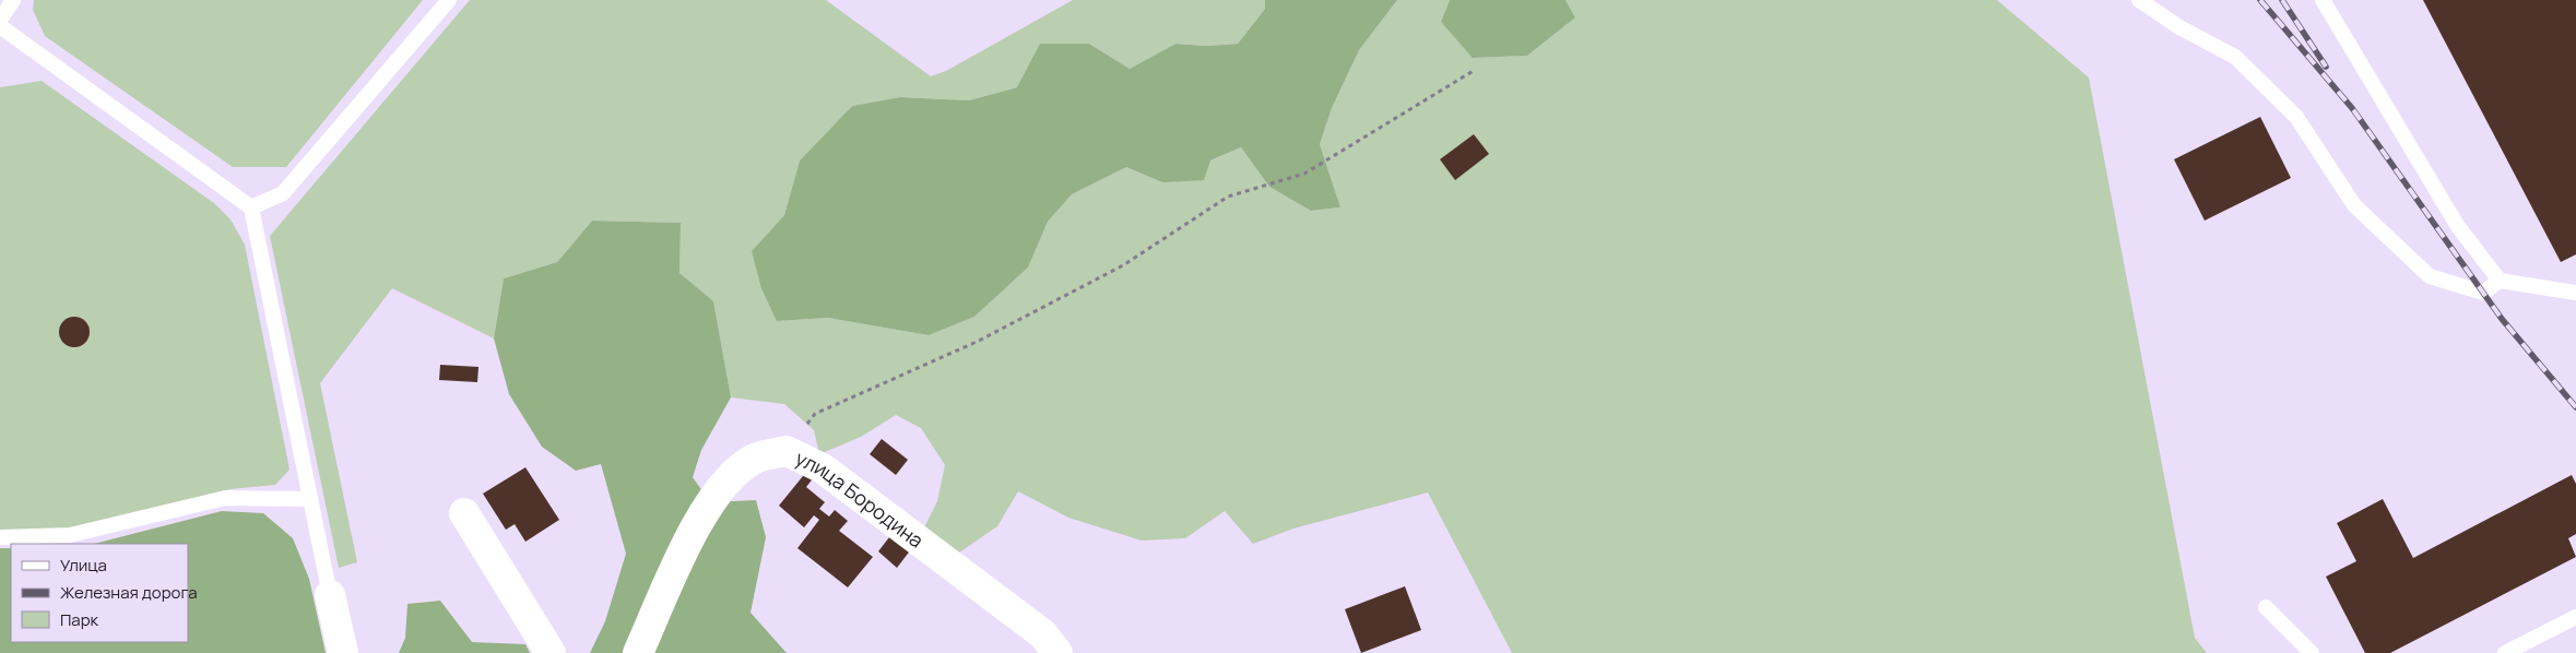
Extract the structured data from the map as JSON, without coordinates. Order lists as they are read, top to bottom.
{
  "streets": {
    "street": ["улица Бородина"]
  },
  "legend": ["Улица", "Железная дорога", "Парк"]
}
